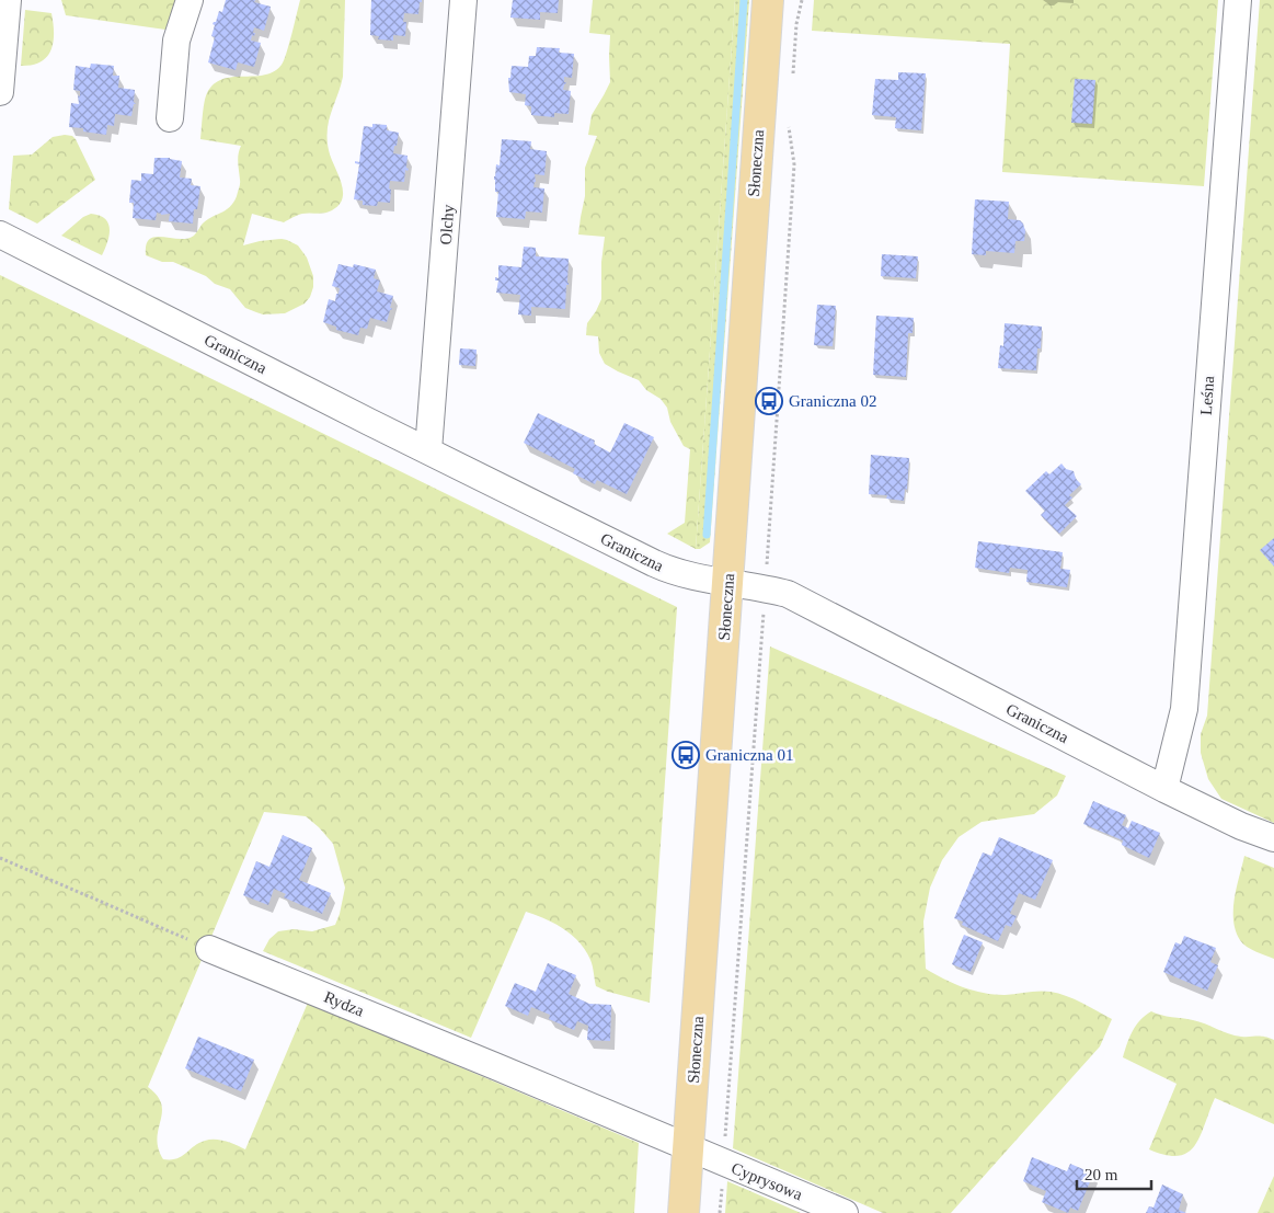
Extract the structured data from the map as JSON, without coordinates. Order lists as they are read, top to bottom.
{
  "streets": {
    "main road": ["Słoneczna"],
    "street": [
      "Olchy",
      "Graniczna",
      "Leśna",
      "Rydza",
      "Cyprysowa"
    ]
  },
  "crossings": [
    ["Słoneczna", "Graniczna"],
    ["Słoneczna", "Rydza"],
    ["Słoneczna", "Cyprysowa"],
    ["Olchy", "Graniczna"],
    ["Graniczna", "Leśna"],
    ["Rydza", "Cyprysowa"]
  ],
  "places": {
    "bus stop": ["Graniczna 02", "Graniczna 01"]
  },
  "scale_bar": "20 m"
}
